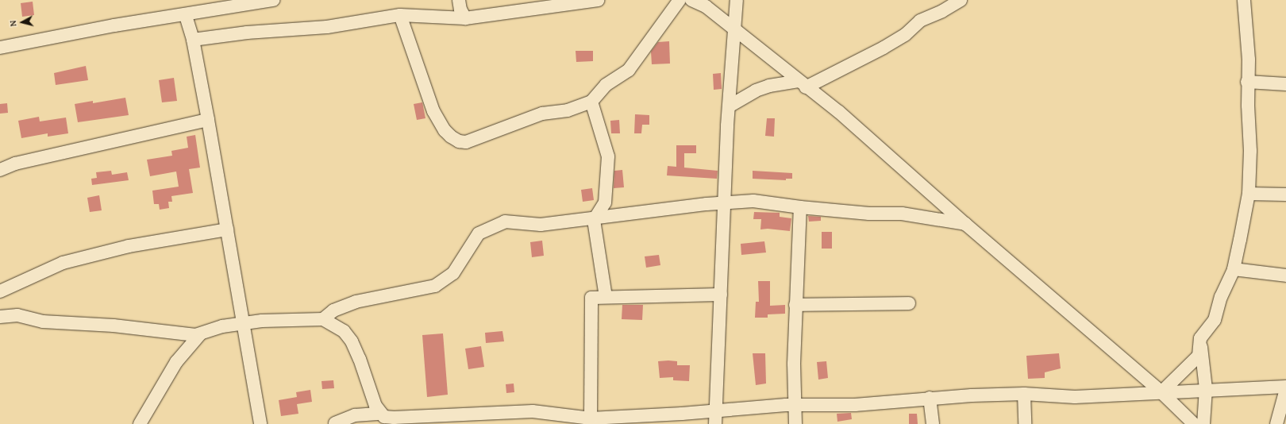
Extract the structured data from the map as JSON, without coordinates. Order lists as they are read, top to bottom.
{
  "north": "left"
}
